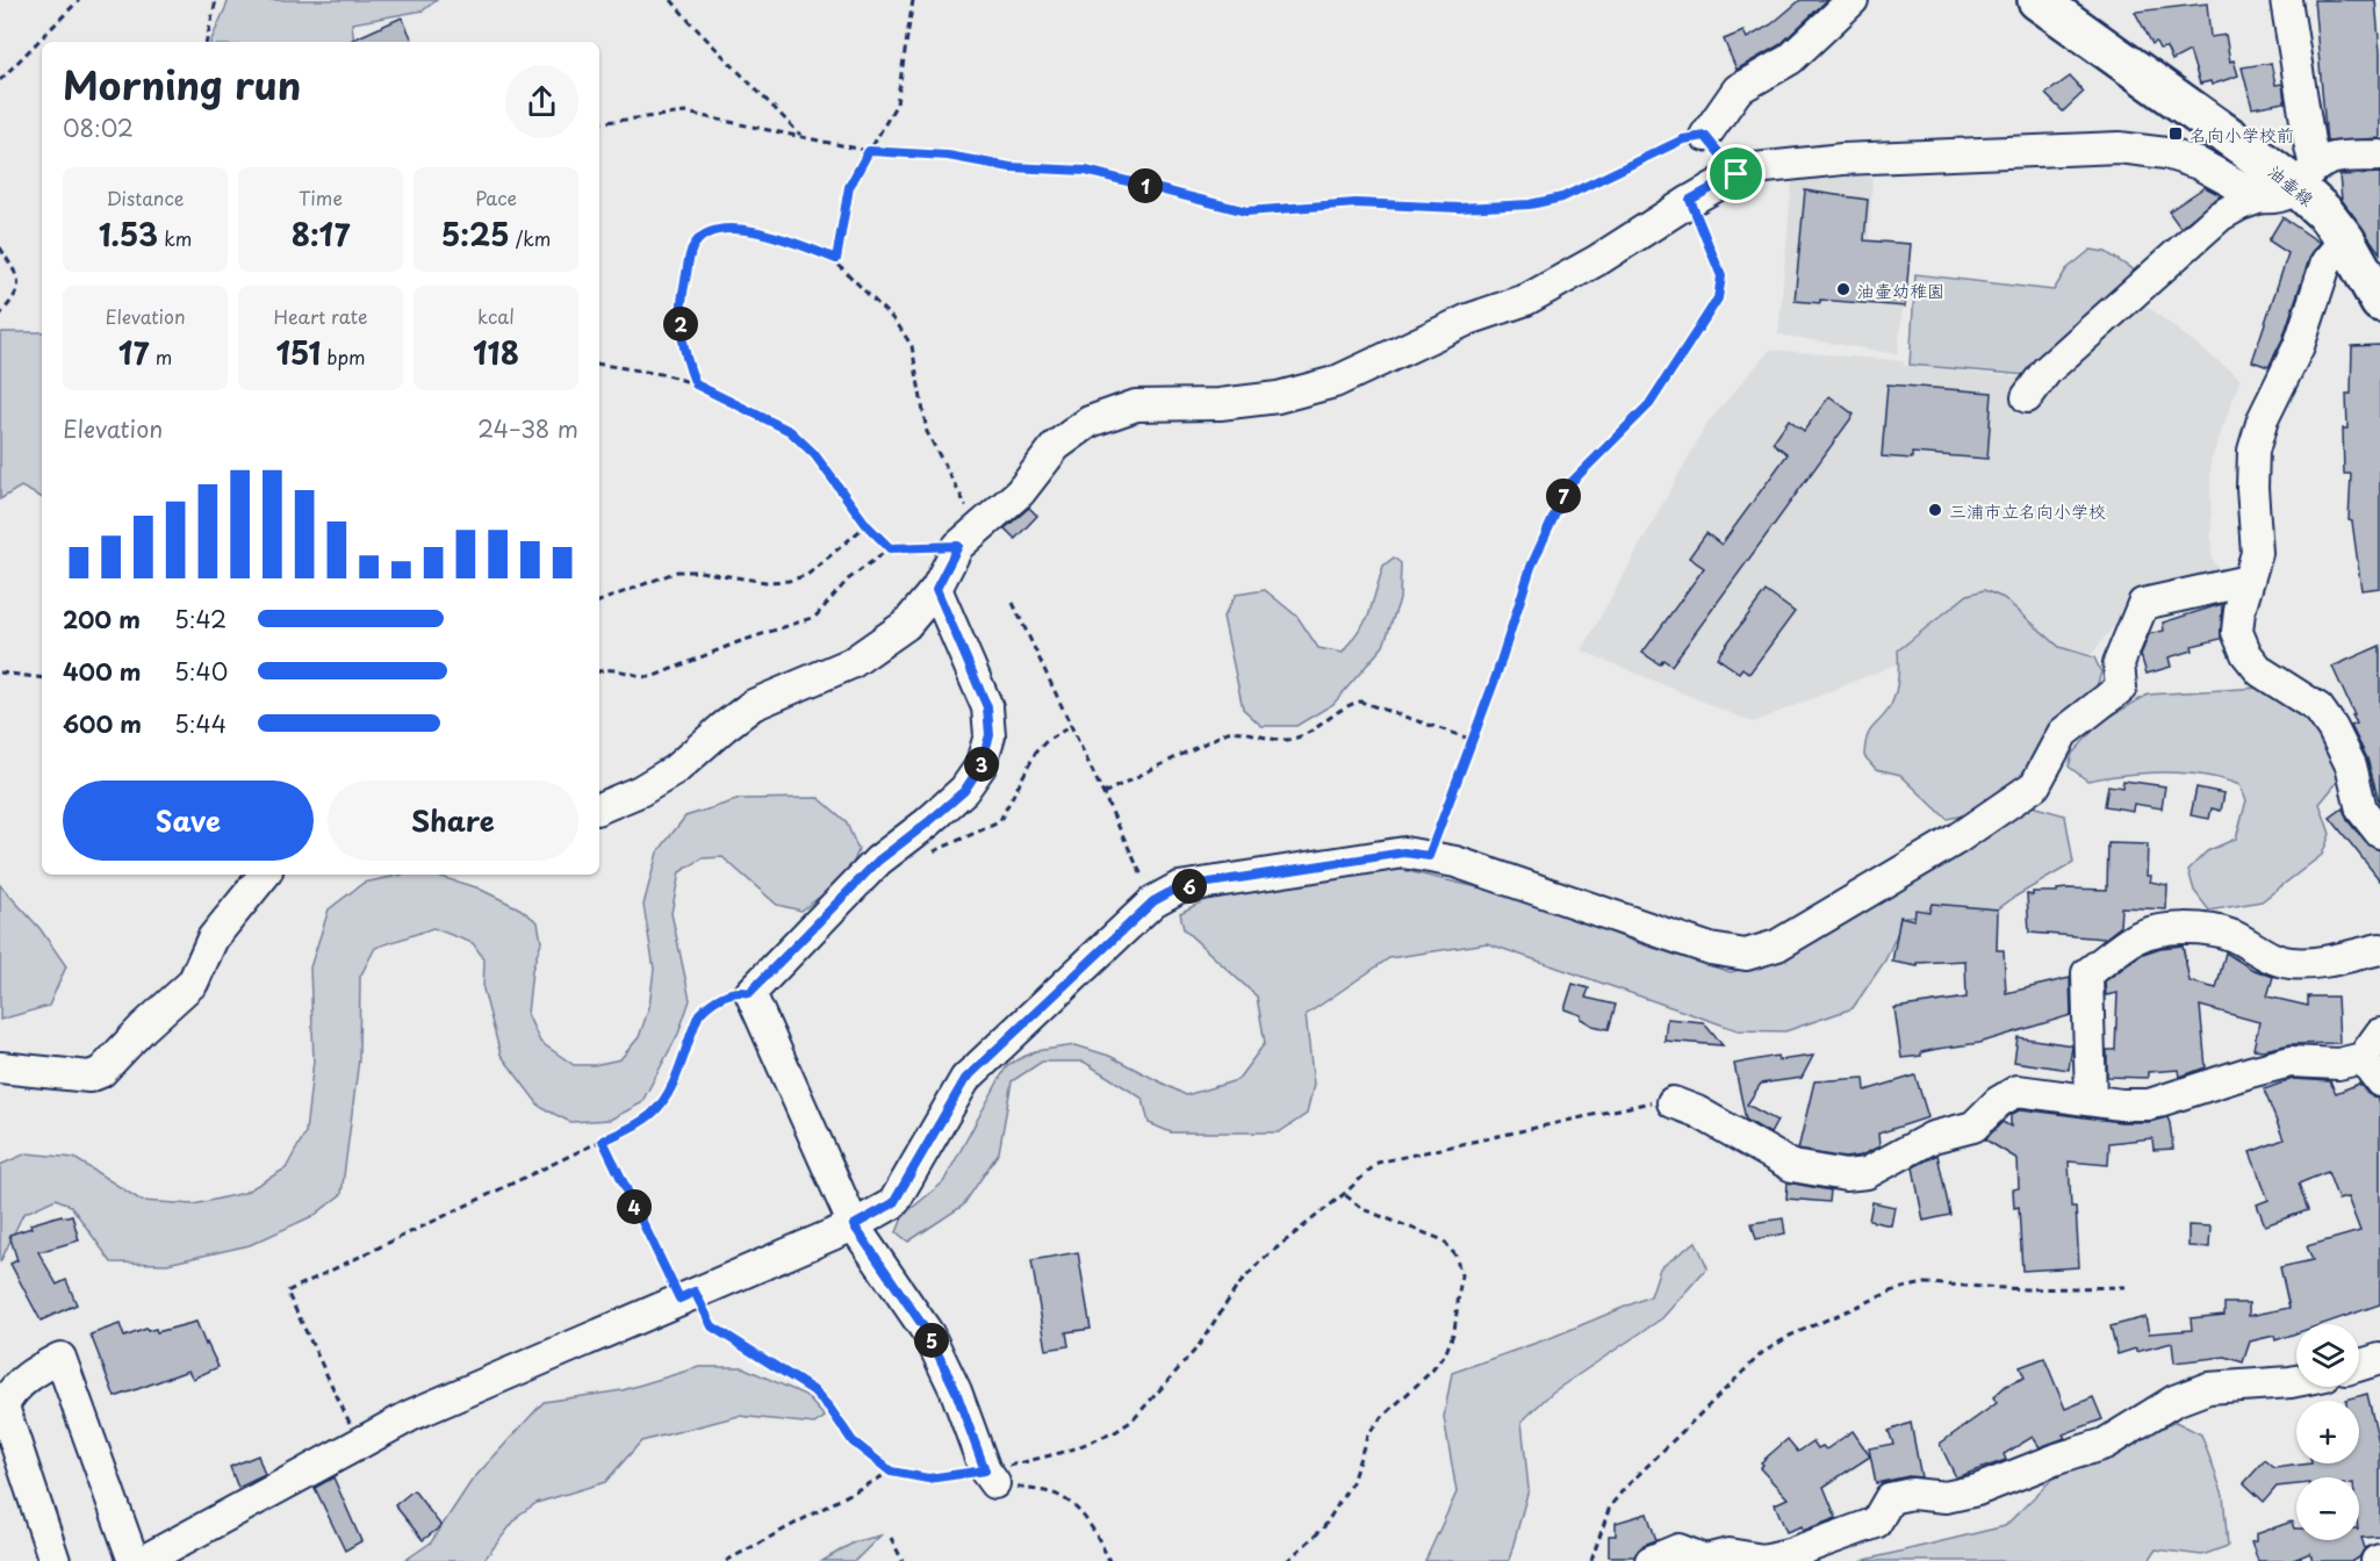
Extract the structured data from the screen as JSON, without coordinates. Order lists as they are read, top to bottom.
{
  "streets": {
    "main road": ["油壷線"]
  },
  "places": {
    "transit": ["名向小学校前"],
    "other": ["油壷幼稚園", "三浦市立名向小学校"]
  },
  "page": {
    "heading": ["Morning run", "08:02"],
    "stats": [
      ["Distance", "1.53 km"],
      ["Time", "8:17"],
      ["Pace", "5:25 /km"],
      ["Elevation", "17 m"],
      ["Heart rate", "151 bpm"],
      ["kcal", "118"]
    ],
    "pins": [
      "1",
      "2",
      "7",
      "3",
      "6",
      "4",
      "5"
    ],
    "chart": ["Elevation", "24–38 m"],
    "list": [
      {
        "name": "200 m",
        "note": "5:42"
      },
      {
        "name": "400 m",
        "note": "5:40"
      },
      {
        "name": "600 m",
        "note": "5:44"
      }
    ],
    "buttons": ["Save", "Share"],
    "map_buttons": ["+", "−"]
  }
}
